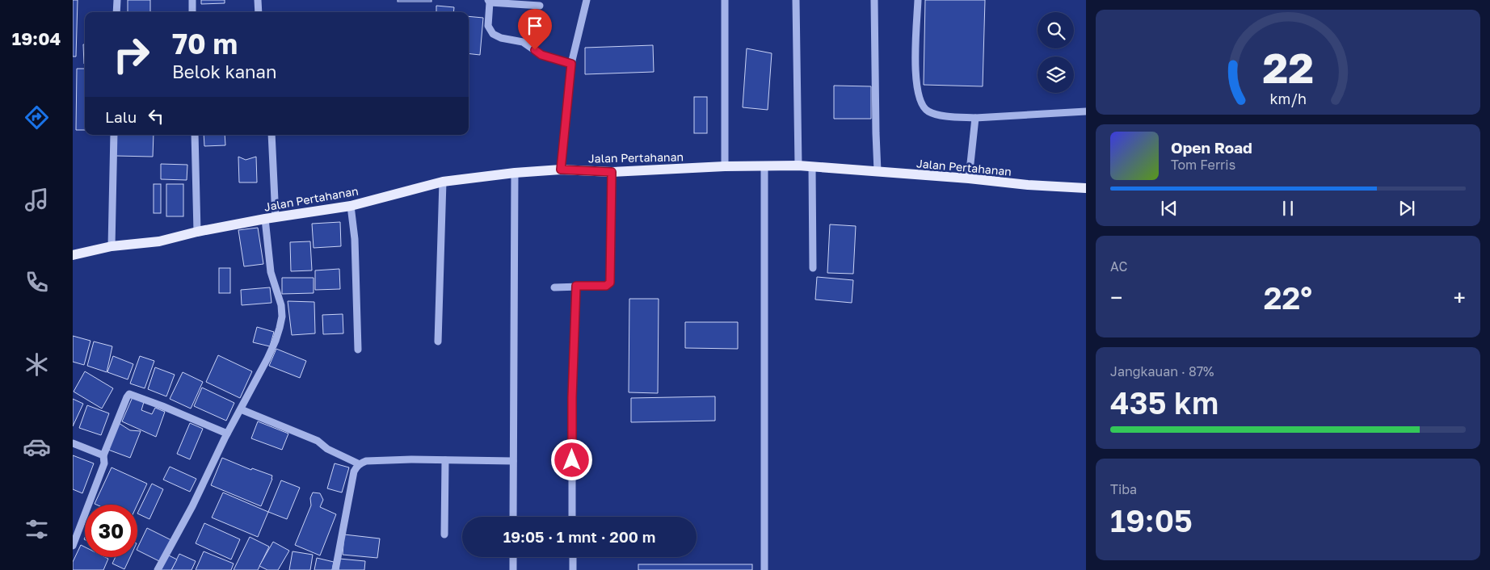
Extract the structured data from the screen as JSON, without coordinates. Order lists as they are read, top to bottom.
{
  "streets": {
    "main road": ["Jalan Pertahanan"]
  },
  "page": {
    "tabs": "19:04",
    "turn": ["70 m", "Belok kanan"],
    "then": "Lalu",
    "song": ["Open Road", "Tom Ferris"],
    "tile": [
      "AC",
      ["Jangkauan · 87%", "435 km"],
      ["Tiba", "19:05"]
    ],
    "heat": ["−", "22°", "+"],
    "limit": "30",
    "trip": "19:05 · 1 mnt · 200 m",
    "gauge": ["22", "km/h"]
  }
}
